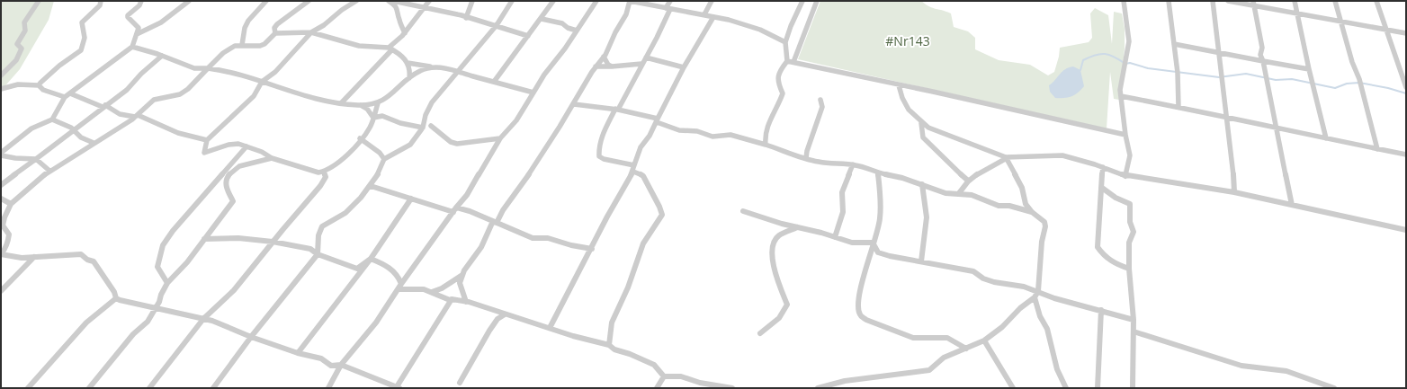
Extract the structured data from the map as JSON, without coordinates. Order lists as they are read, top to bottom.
{
  "parks": ["#Nr143"]
}
